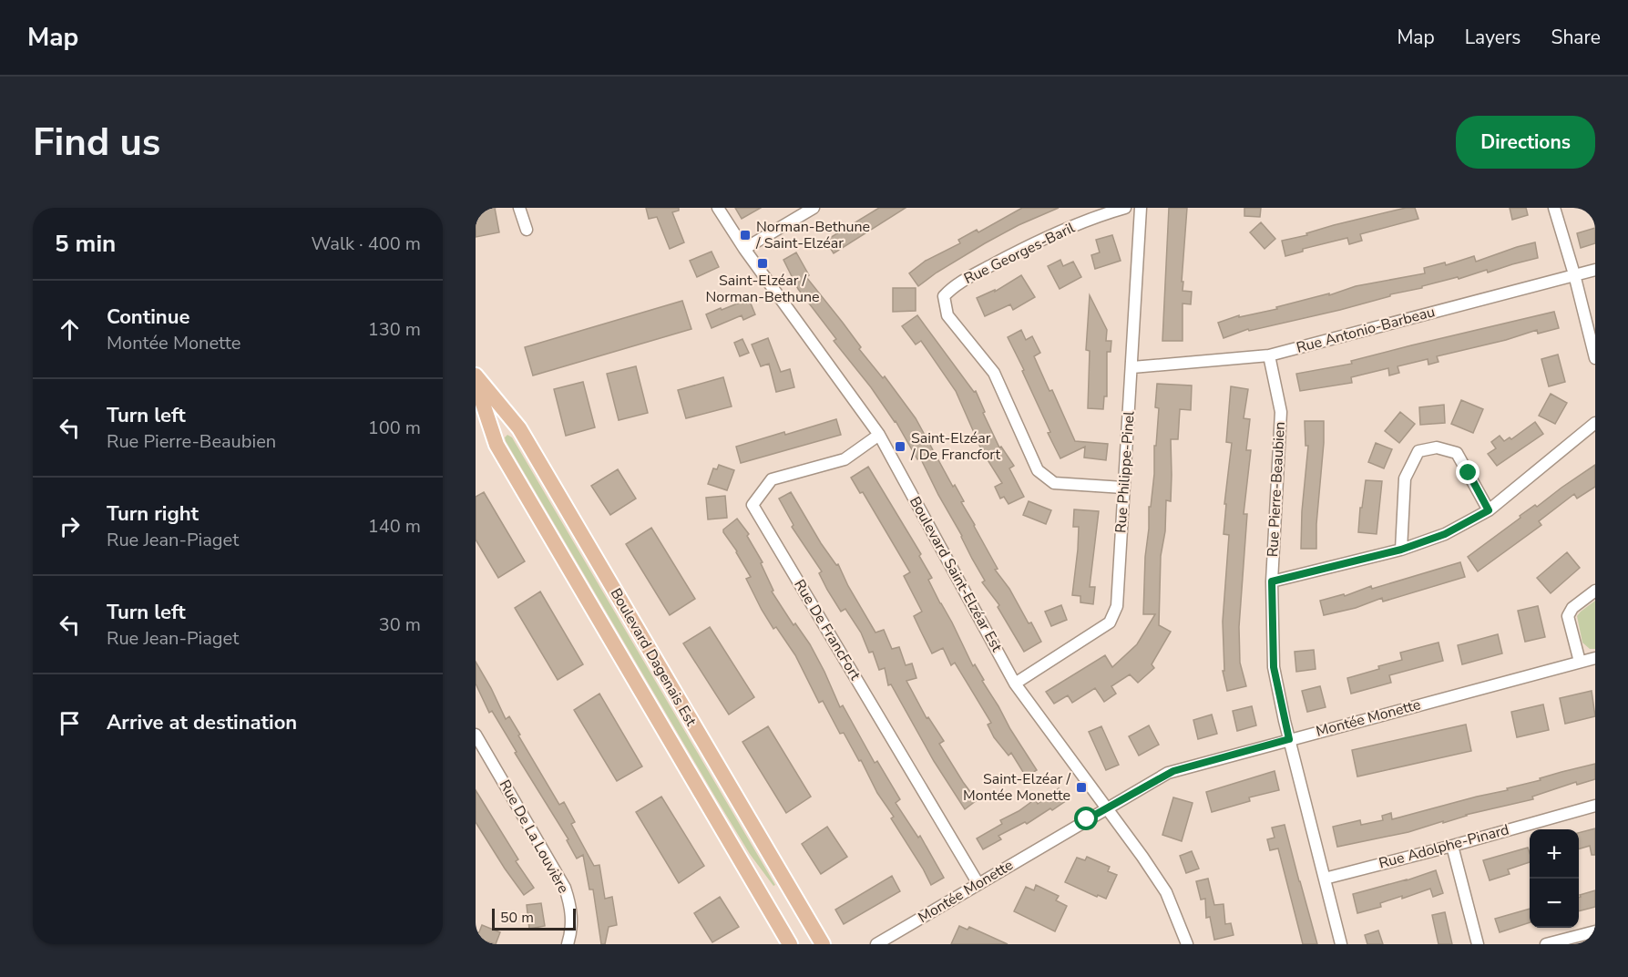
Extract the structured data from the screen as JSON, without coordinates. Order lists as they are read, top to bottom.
{
  "streets": {
    "main road": ["Boulevard Dagenais Est"],
    "street": [
      "Rue Georges-Baril",
      "Rue Antonio-Barbeau",
      "Rue Philippe-Pinel",
      "Rue Pierre-Beaubien",
      "Boulevard Saint-Elzéar Est",
      "Rue De FrancFort",
      "Montée Monette",
      "Rue De La Louvière",
      "Rue Adolphe-Pinard"
    ]
  },
  "crossings": [
    ["Rue Georges-Baril", "Rue Philippe-Pinel"],
    ["Rue Antonio-Barbeau", "Rue Philippe-Pinel"],
    ["Rue Antonio-Barbeau", "Rue Pierre-Beaubien"],
    ["Rue Philippe-Pinel", "Boulevard Saint-Elzéar Est"],
    ["Rue Pierre-Beaubien", "Montée Monette"],
    ["Rue Pierre-Beaubien", "Rue Adolphe-Pinard"],
    ["Boulevard Saint-Elzéar Est", "Rue De FrancFort"],
    ["Boulevard Saint-Elzéar Est", "Montée Monette"],
    ["Rue De FrancFort", "Montée Monette"]
  ],
  "places": {
    "transit": [
      "Norman-Bethune / Saint-Elzéar",
      "Saint-Elzéar / Norman-Bethune",
      "Saint-Elzéar / De Francfort",
      "Saint-Elzéar / Montée Monette"
    ]
  },
  "scale_bar": "50 m",
  "page": {
    "header": "Map",
    "nav": ["Map", "Layers", "Share"],
    "buttons": "Directions",
    "title": "Find us",
    "heading": ["5 min", "Walk · 400 m"],
    "list": [
      ["Continue", "Montée Monette", "130 m"],
      ["Turn left", "Rue Pierre-Beaubien", "100 m"],
      ["Turn right", "Rue Jean-Piaget", "140 m"],
      ["Turn left", "Rue Jean-Piaget", "30 m"],
      "Arrive at destination"
    ],
    "map_buttons": ["+", "−"],
    "scale": "50 m"
  }
}
